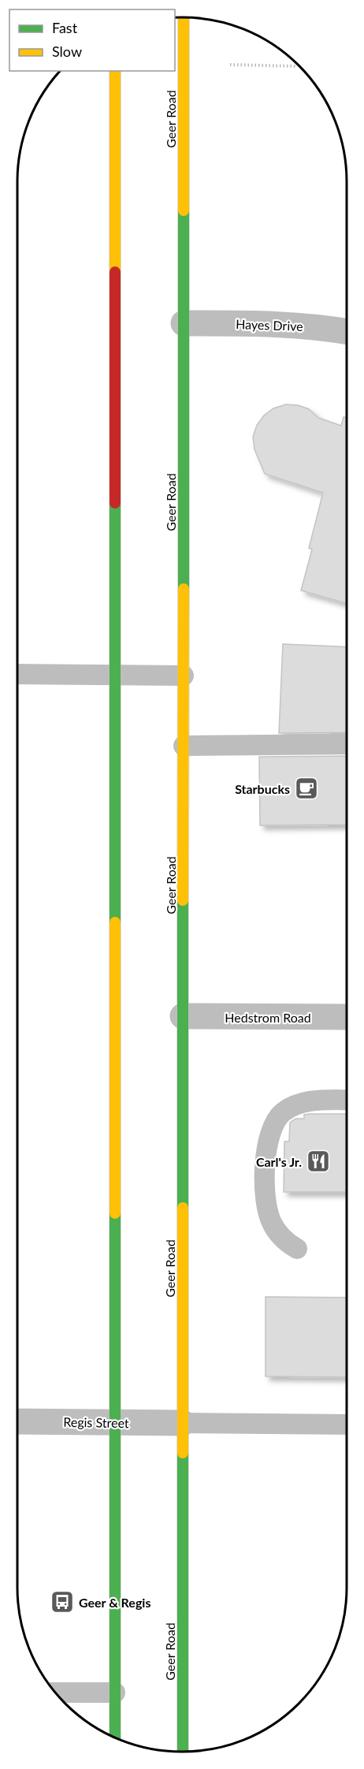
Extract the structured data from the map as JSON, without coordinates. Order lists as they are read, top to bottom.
{
  "streets": {
    "main road": ["Geer Road"],
    "street": ["Hayes Drive", "Hedstrom Road", "Regis Street"]
  },
  "crossings": [
    ["Geer Road", "Hayes Drive"],
    ["Geer Road", "Hedstrom Road"],
    ["Geer Road", "Regis Street"]
  ],
  "places": {
    "cafe": ["Starbucks"],
    "restaurant": ["Carl's Jr."],
    "bus stop": ["Geer & Regis"]
  },
  "legend": ["Fast", "Slow"]
}
